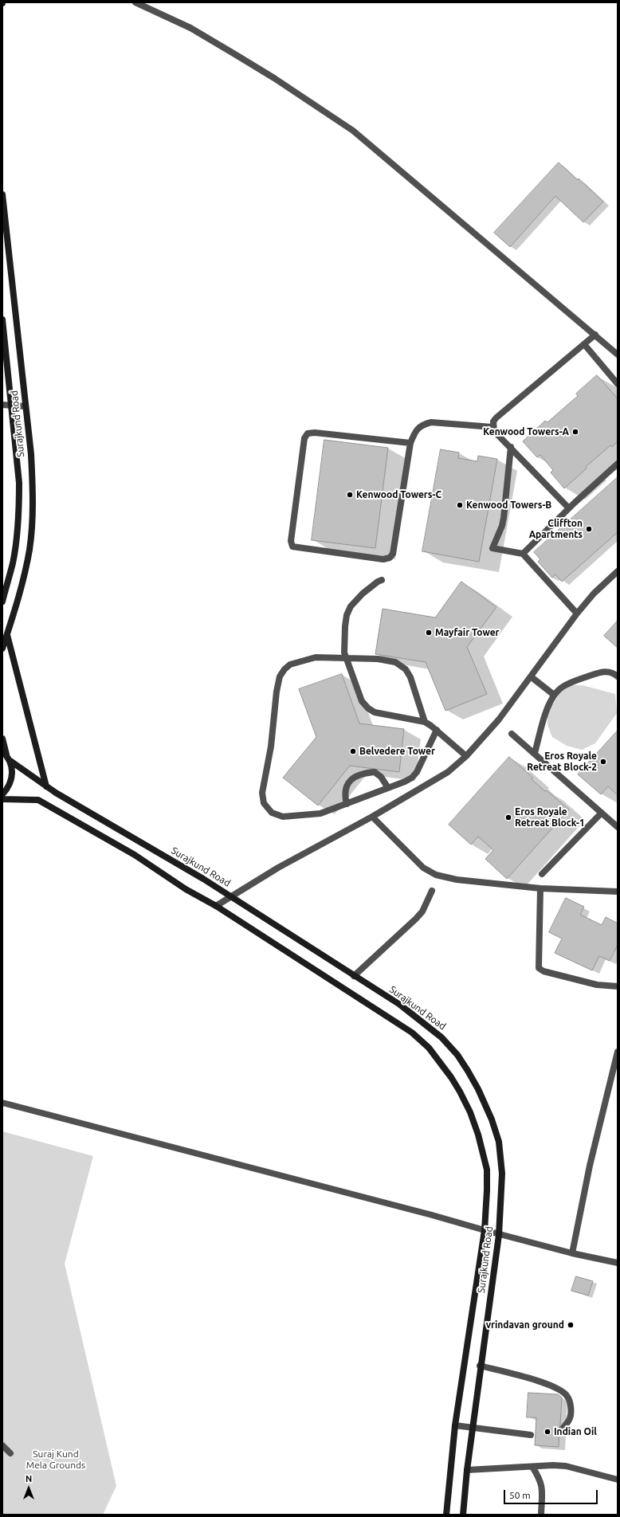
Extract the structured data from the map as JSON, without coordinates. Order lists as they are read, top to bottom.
{
  "streets": {
    "main road": ["Surajkund Road"]
  },
  "parks": ["Suraj Kund Mela Grounds"],
  "places": [
    "Kenwood Towers-A",
    "Kenwood Towers-C",
    "Kenwood Towers-B",
    "Cliffton Apartments",
    "Mayfair Tower",
    "Belvedere Tower",
    "Eros Royale Retreat Block-2",
    "Eros Royale Retreat Block-1",
    "vrindavan ground",
    "Indian Oil"
  ],
  "scale_bar": "50 m",
  "north": "top"
}
